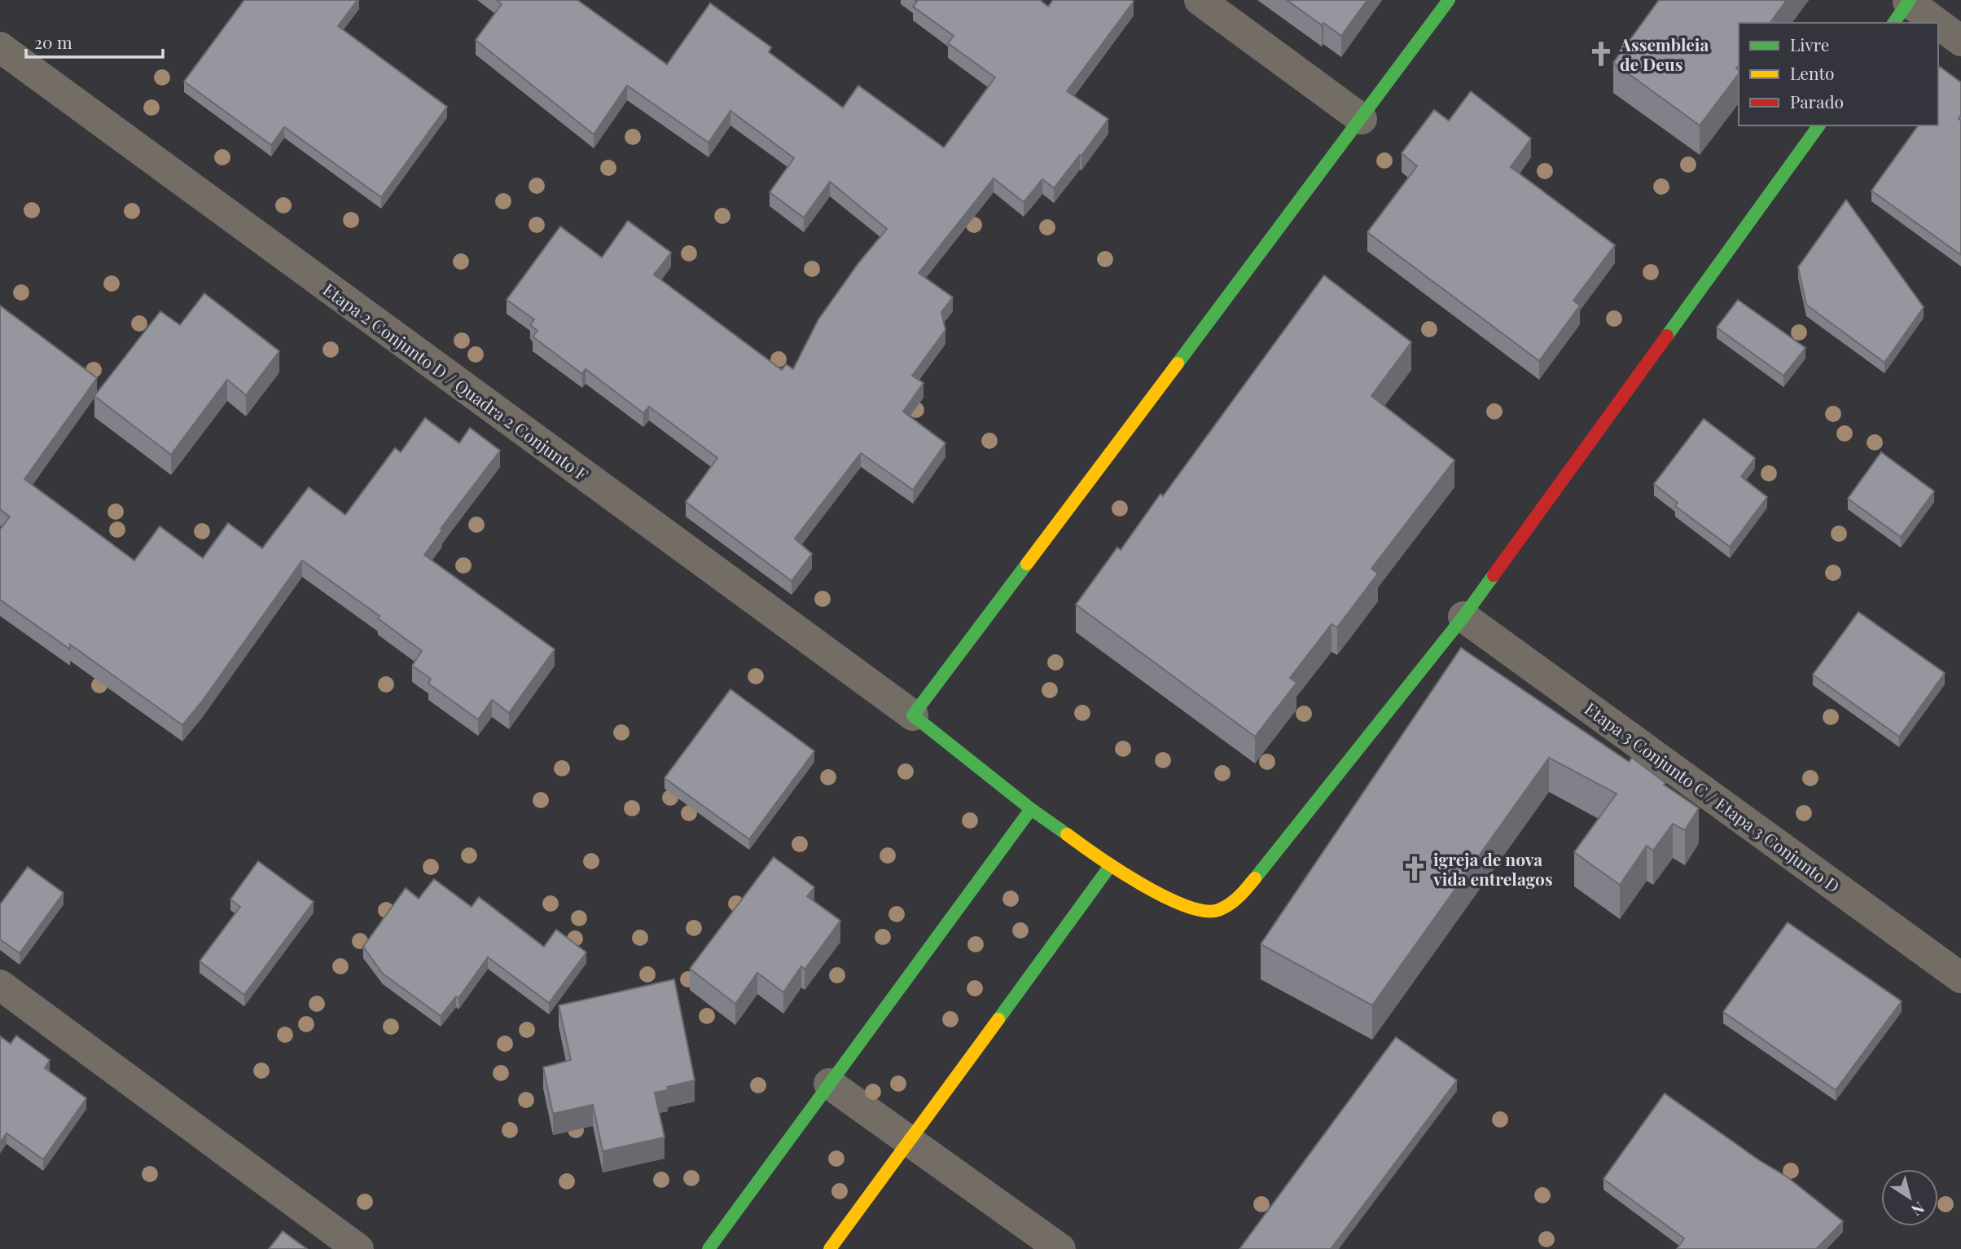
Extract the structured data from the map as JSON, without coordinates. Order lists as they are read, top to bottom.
{
  "streets": {
    "street": ["Etapa 2 Conjunto D / Quadra 2 Conjunto F", "Etapa 3 Conjunto C / Etapa 3 Conjunto D"]
  },
  "places": {
    "church": ["Assembleia de Deus", "igreja de nova vida entrelagos"]
  },
  "legend": ["Livre", "Lento", "Parado"],
  "scale_bar": "20 m",
  "north": "bottom right"
}
